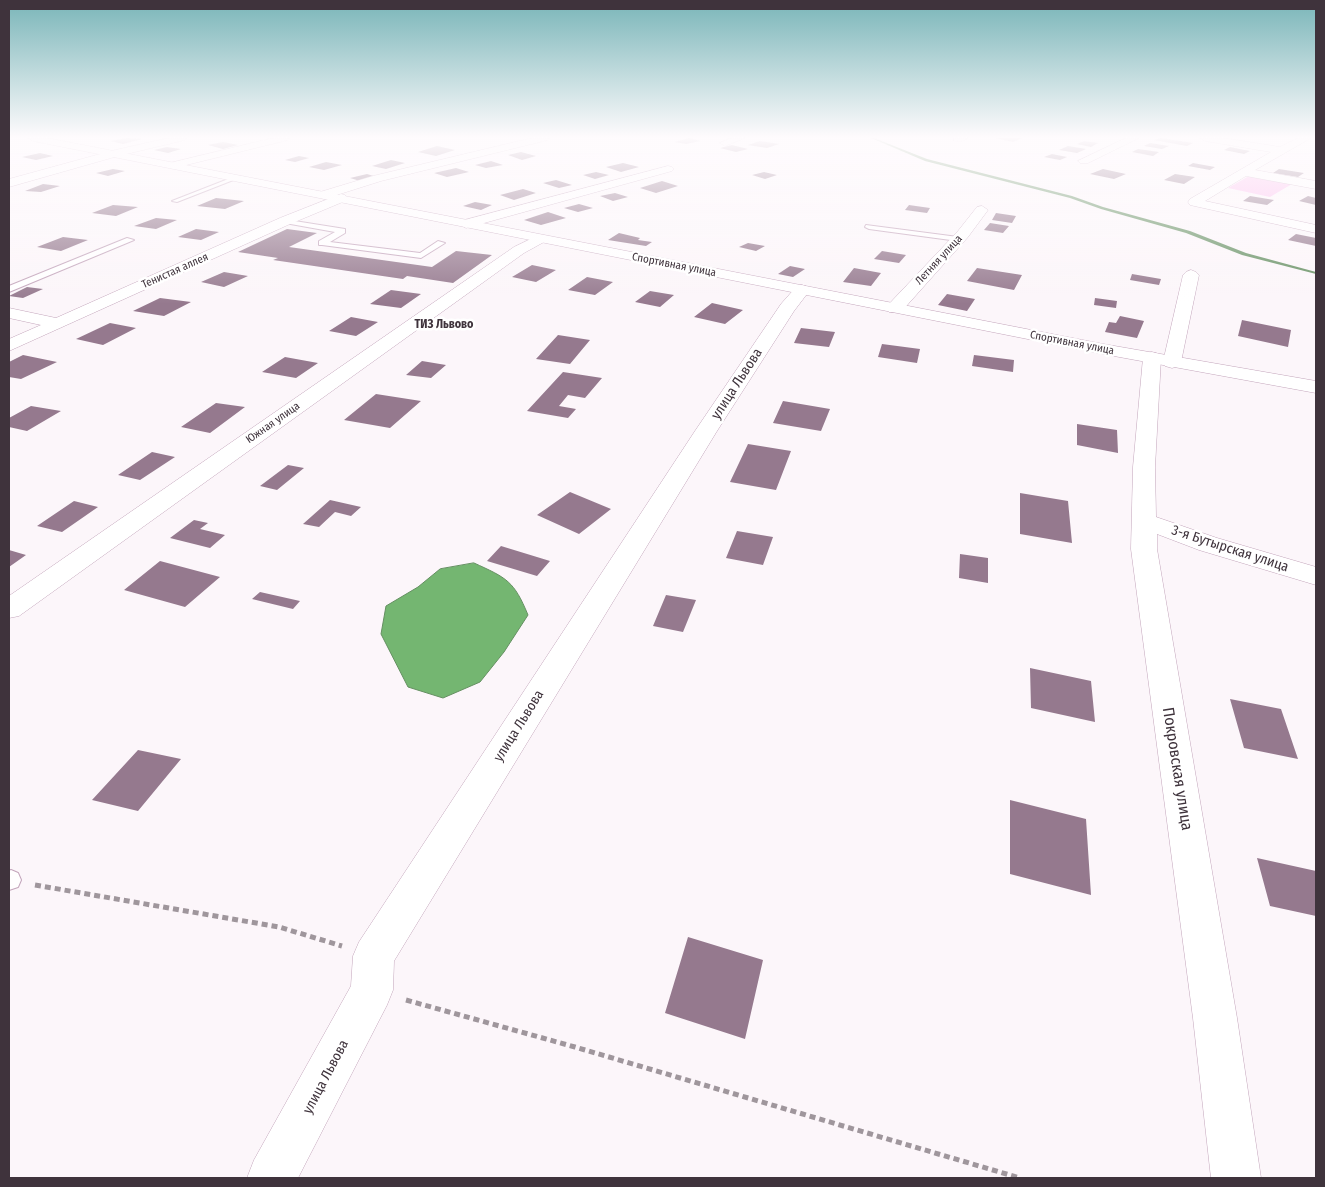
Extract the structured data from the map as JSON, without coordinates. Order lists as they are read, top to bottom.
{
  "streets": {
    "street": [
      "Летняя улица",
      "Спортивная улица",
      "Тенистая аллея",
      "улица Львова",
      "Южная улица",
      "3-я Бутырская улица",
      "Покровская улица"
    ]
  },
  "crossings": [
    ["Летняя улица", "Спортивная улица"],
    ["Спортивная улица", "Тенистая аллея"],
    ["Спортивная улица", "улица Львова"],
    ["Спортивная улица", "Южная улица"],
    ["Спортивная улица", "Покровская улица"],
    ["3-я Бутырская улица", "Покровская улица"]
  ],
  "districts": ["ТИЗ Львово"]
}
